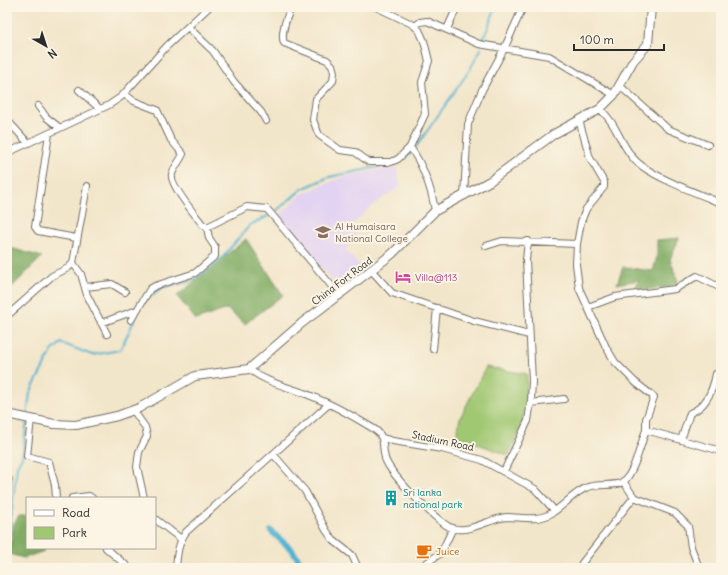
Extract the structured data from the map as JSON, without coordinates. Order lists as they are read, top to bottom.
{
  "streets": {
    "street": ["China Fort Road", "Stadium Road"]
  },
  "places": {
    "school or university": ["Al Humaisara National College"],
    "hotel": ["Villa@113"],
    "building": ["Sri lanka national park"],
    "cafe": ["Juice"]
  },
  "legend": ["Road", "Park"],
  "scale_bar": "100 m",
  "north": "bottom right"
}
